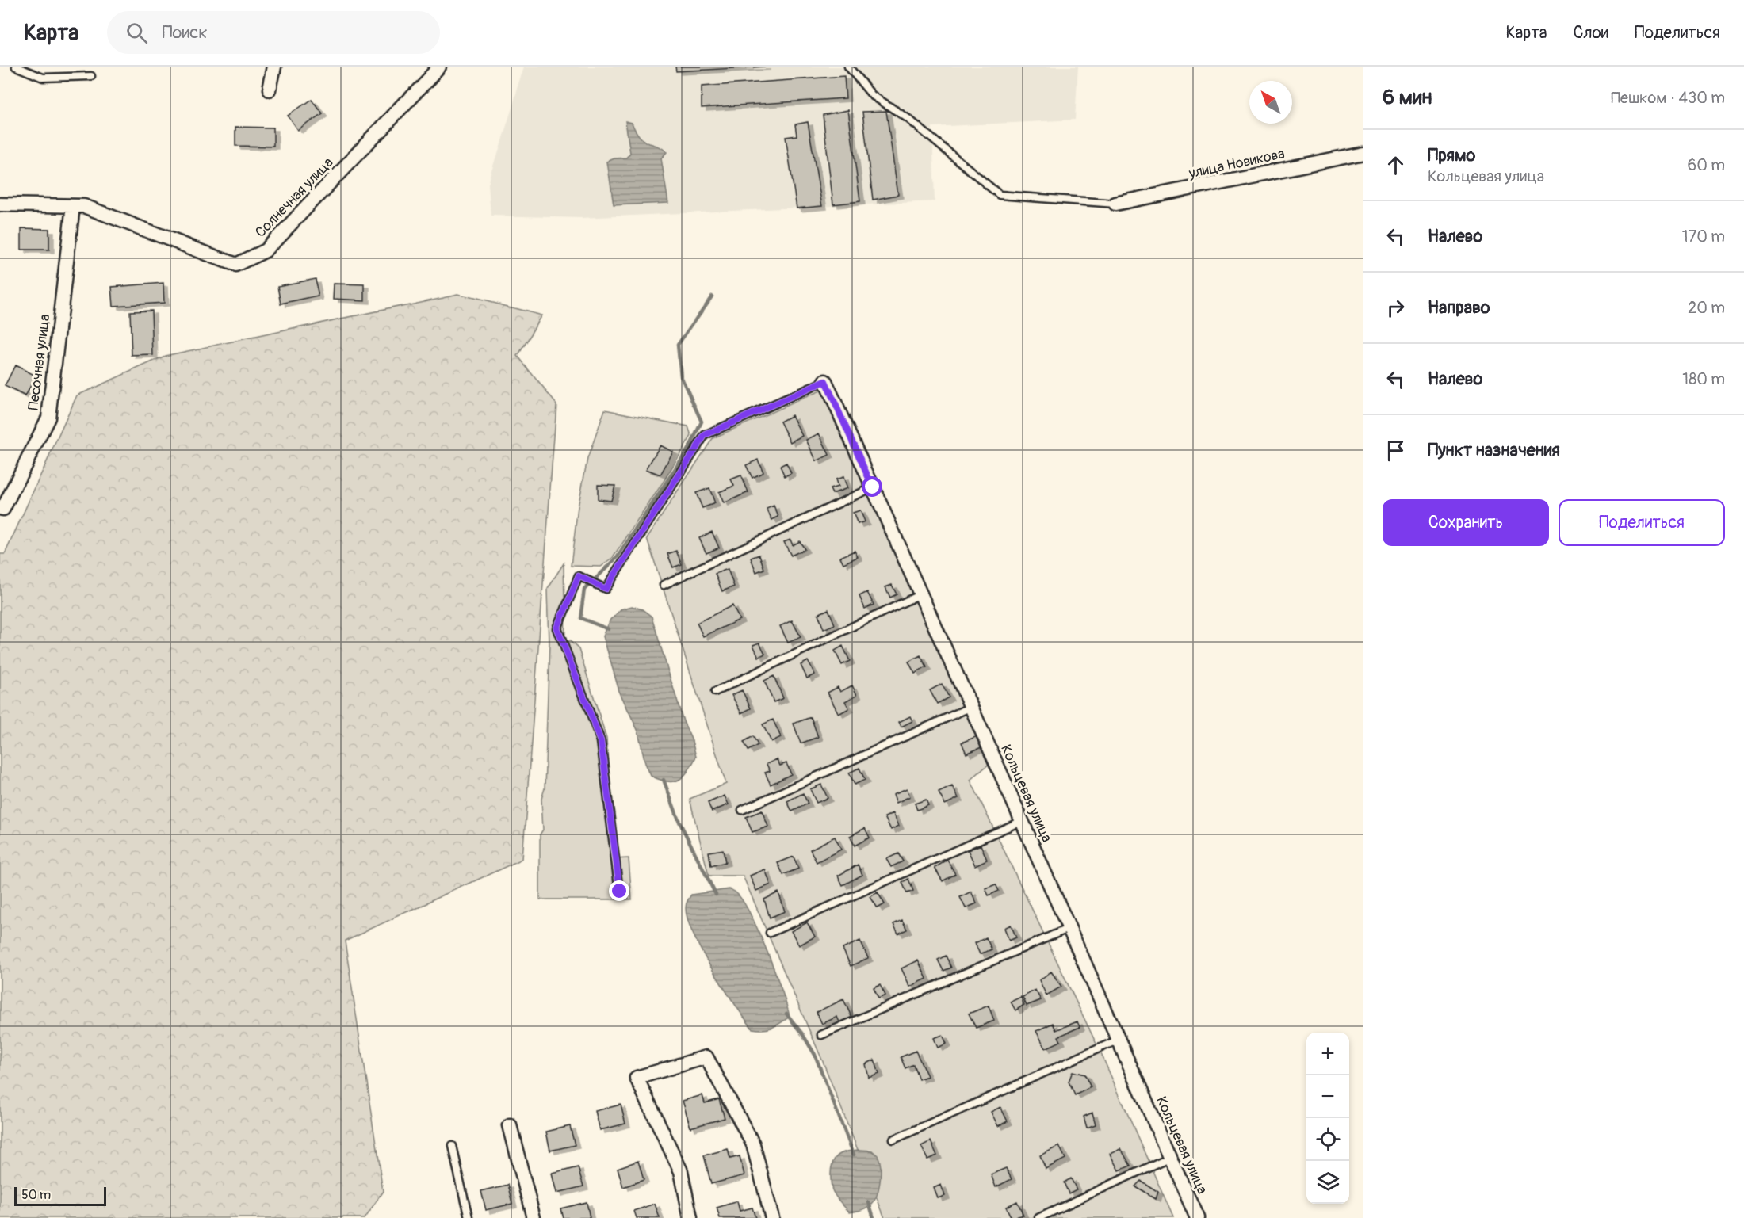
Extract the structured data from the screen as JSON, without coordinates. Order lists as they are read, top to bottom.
{
  "streets": {
    "street": [
      "улица Новикова",
      "Солнечная улица",
      "Песочная улица",
      "Кольцевая улица"
    ]
  },
  "crossings": [
    ["Солнечная улица", "Песочная улица"]
  ],
  "scale_bar": "50 m",
  "north": "top left",
  "page": {
    "header": "Карта",
    "search": "Поиск",
    "nav": ["Карта", "Слои", "Поделиться"],
    "heading": ["6 мин", "Пешком · 430 m"],
    "list": [
      ["Прямо", "Кольцевая улица", "60 m"],
      ["Налево", "170 m"],
      ["Направо", "20 m"],
      ["Налево", "180 m"],
      "Пункт назначения"
    ],
    "buttons": ["Сохранить", "Поделиться"],
    "map_buttons": ["+", "−"],
    "scale": "50 m"
  }
}
